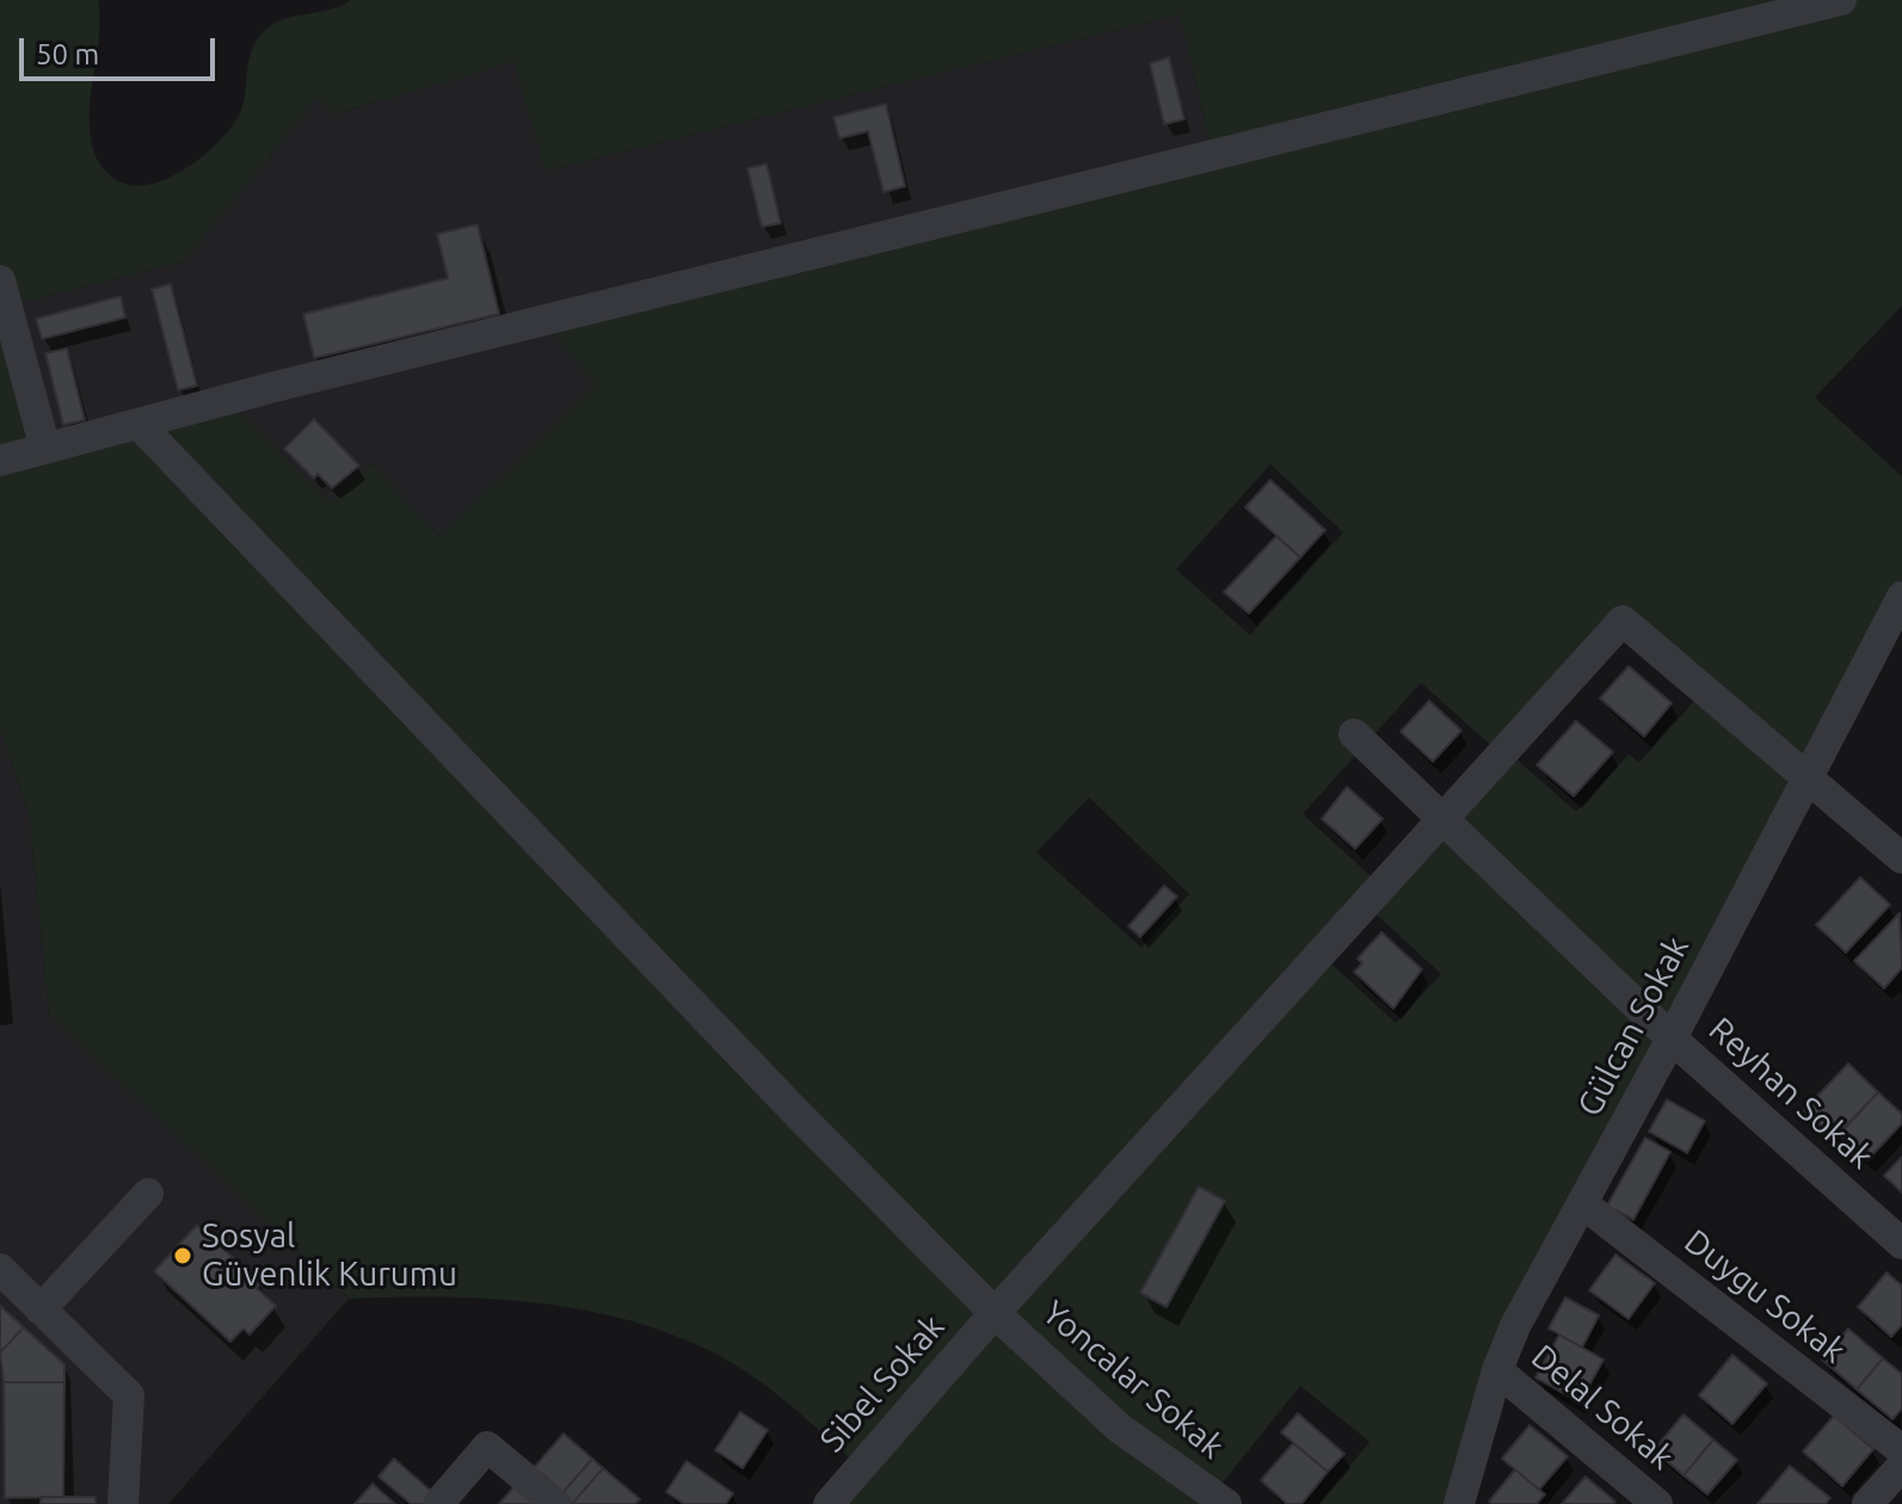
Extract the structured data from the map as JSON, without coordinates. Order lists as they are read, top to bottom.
{
  "streets": {
    "street": [
      "Gülcan Sokak",
      "Reyhan Sokak",
      "Duygu Sokak",
      "Yoncalar Sokak",
      "Sibel Sokak",
      "Delal Sokak"
    ]
  },
  "crossings": [
    ["Gülcan Sokak", "Reyhan Sokak"],
    ["Gülcan Sokak", "Duygu Sokak"],
    ["Gülcan Sokak", "Sibel Sokak"],
    ["Gülcan Sokak", "Delal Sokak"],
    ["Reyhan Sokak", "Sibel Sokak"],
    ["Yoncalar Sokak", "Sibel Sokak"]
  ],
  "places": ["Sosyal Güvenlik Kurumu"],
  "scale_bar": "50 m"
}
